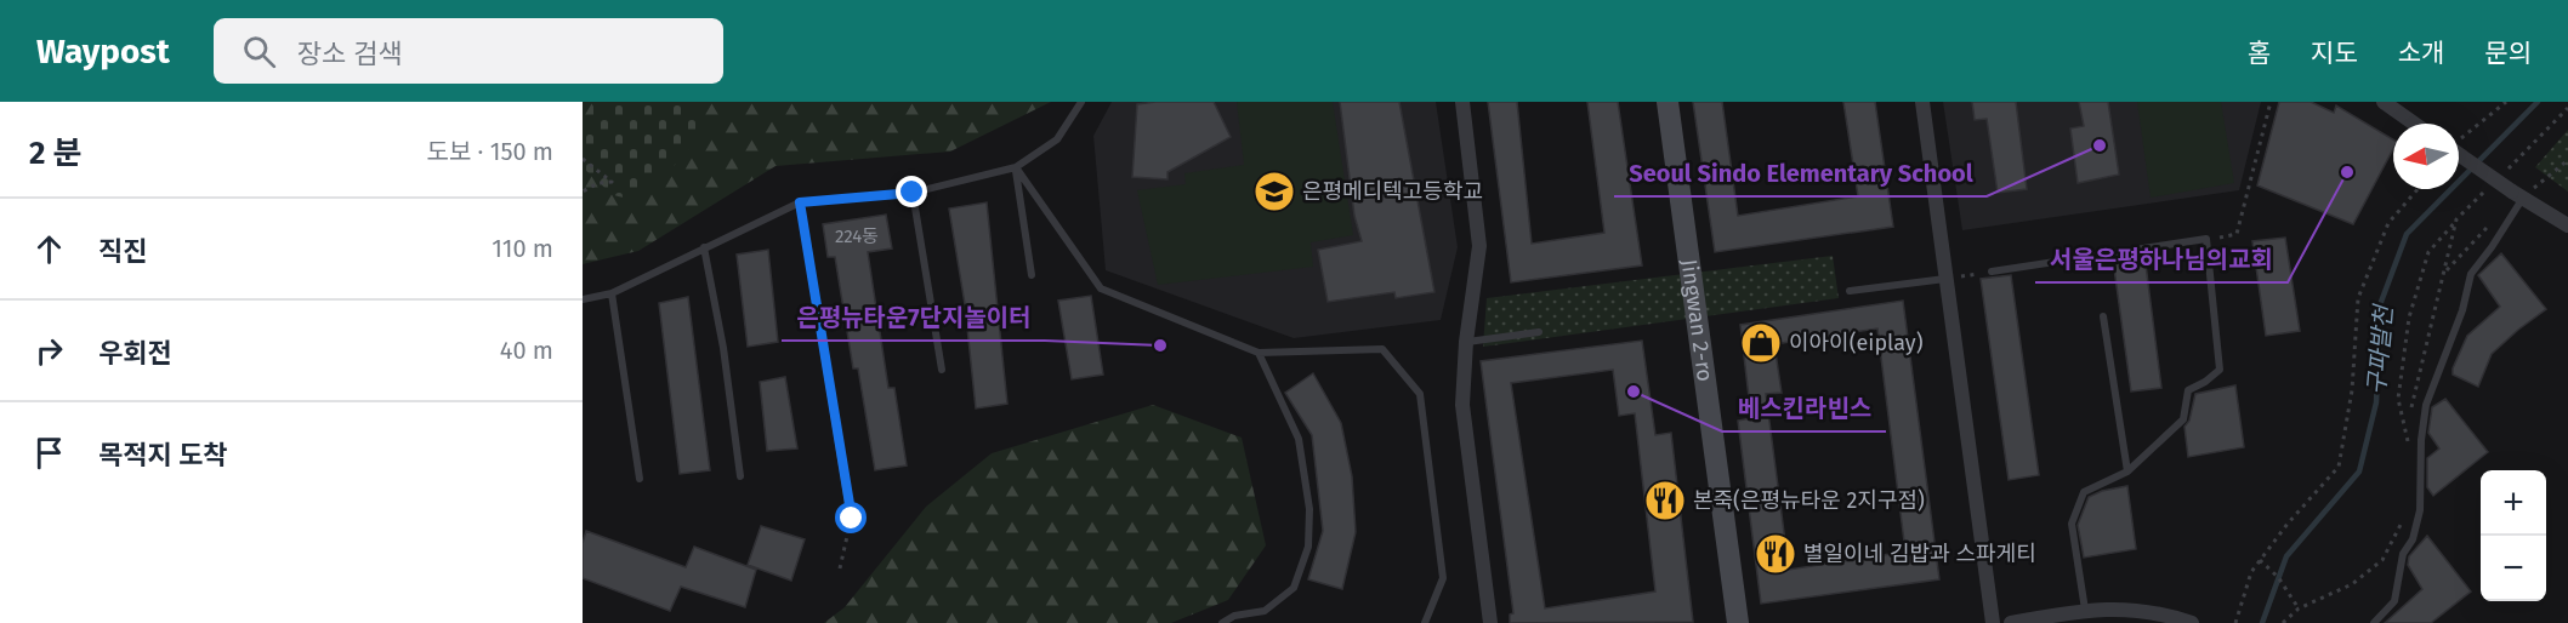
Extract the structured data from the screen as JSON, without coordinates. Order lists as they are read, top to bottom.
{
  "streets": {
    "street": ["Jingwan 2-ro"]
  },
  "water": ["구파발천"],
  "places": {
    "other": [
      "Seoul Sindo Elementary School",
      "서울은평하나님의교회",
      "은평뉴타운7단지놀이터",
      "베스킨라빈스"
    ],
    "school or university": ["은평메디텍고등학교"],
    "shop": ["이아이(eiplay)"],
    "restaurant": ["본죽(은평뉴타운 2지구점)", "별일이네 김밥과 스파게티"]
  },
  "house_numbers": ["224동"],
  "north": "left",
  "page": {
    "header": "Waypost",
    "search": "장소 검색",
    "nav": [
      "홈",
      "지도",
      "소개",
      "문의"
    ],
    "heading": ["2 분", "도보 · 150 m"],
    "list": [
      ["직진", "110 m"],
      ["우회전", "40 m"],
      "목적지 도착"
    ],
    "map_buttons": ["+", "−"]
  }
}
